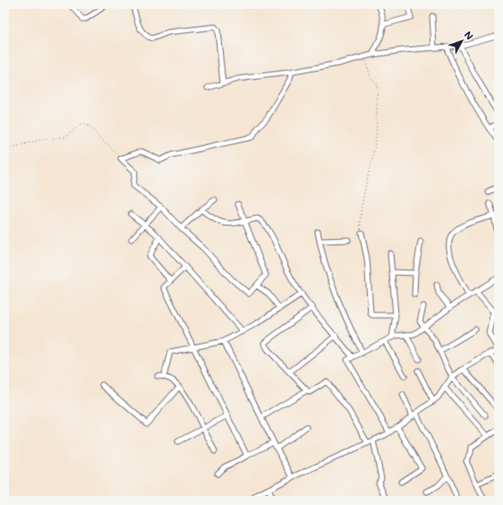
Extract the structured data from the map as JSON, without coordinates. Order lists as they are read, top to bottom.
{
  "north": "top right"
}
